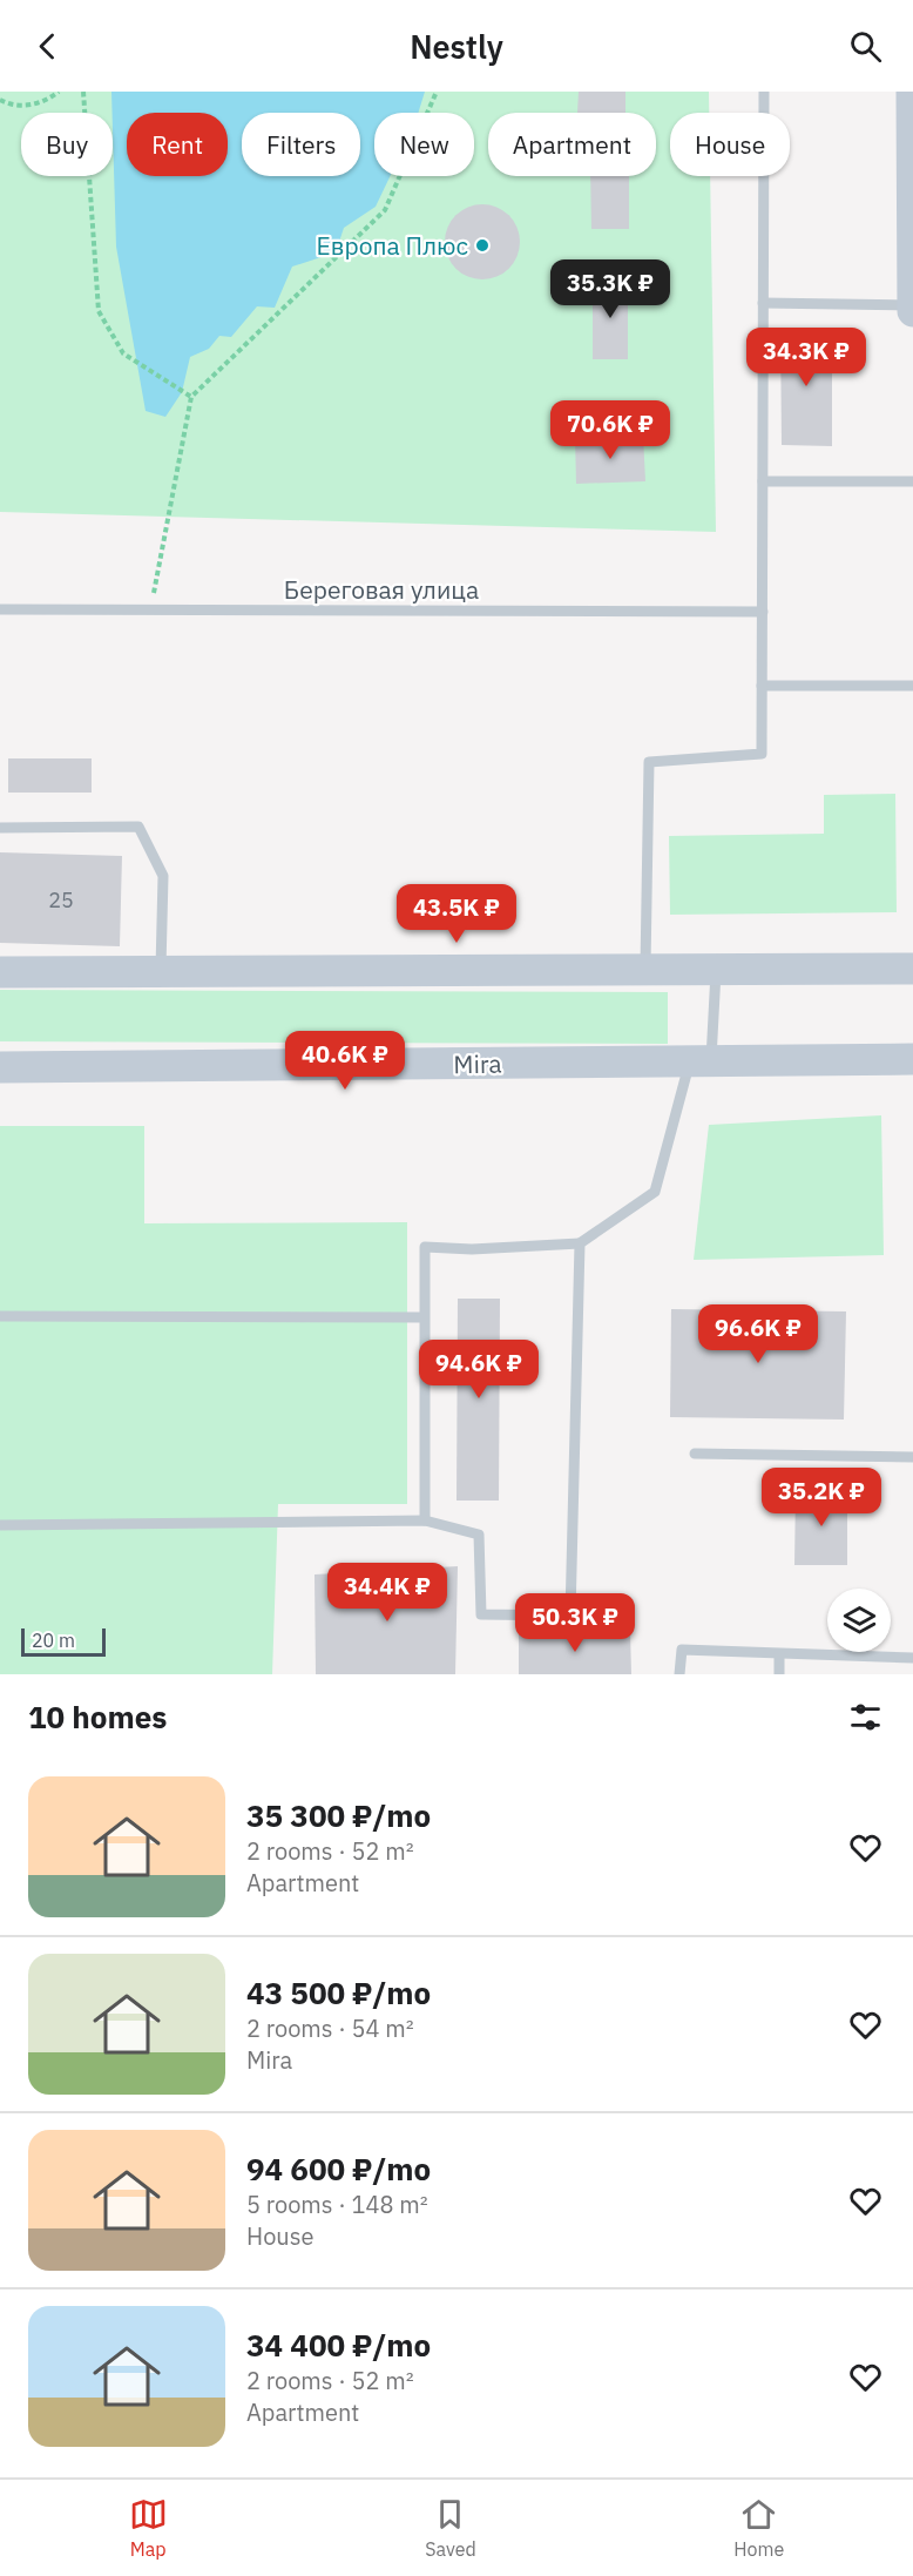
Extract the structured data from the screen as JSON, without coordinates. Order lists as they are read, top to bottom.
{
  "streets": {
    "main road": ["Mira"],
    "lane": ["Береговая улица"]
  },
  "places": ["Европа Плюс"],
  "house_numbers": ["25"],
  "scale_bar": "20 m",
  "page": {
    "header": "Nestly",
    "chip": [
      "Buy",
      "Rent",
      "Filters",
      "New",
      "Apartment",
      "House"
    ],
    "price": [
      "35.3K ₽",
      "34.3K ₽",
      "70.6K ₽",
      "43.5K ₽",
      "40.6K ₽",
      "96.6K ₽",
      "94.6K ₽",
      "35.2K ₽",
      "34.4K ₽",
      "50.3K ₽"
    ],
    "scale": "20 m",
    "heading": "10 homes",
    "list": [
      {
        "name": "35 300 ₽/mo",
        "note": "2 rooms · 52 m² · Apartment"
      },
      {
        "name": "43 500 ₽/mo",
        "note": "2 rooms · 54 m² · Mira"
      },
      {
        "name": "94 600 ₽/mo",
        "note": "5 rooms · 148 m² · House"
      },
      {
        "name": "34 400 ₽/mo",
        "note": "2 rooms · 52 m² · Apartment"
      }
    ],
    "tabs": ["Map", "Saved", "Home"]
  }
}
